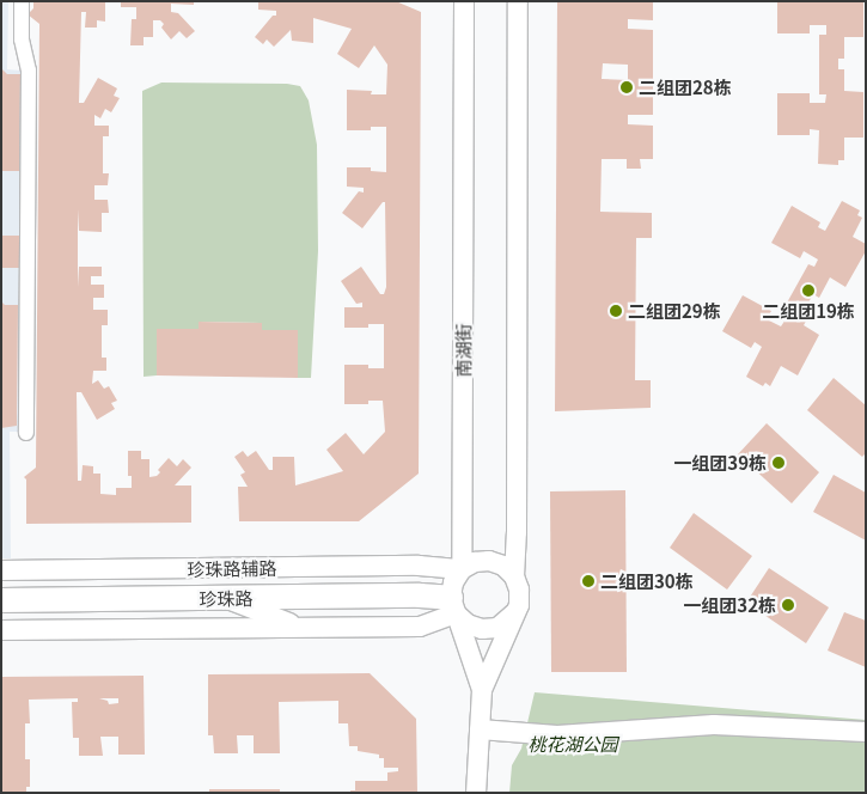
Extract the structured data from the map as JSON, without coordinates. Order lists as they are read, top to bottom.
{
  "streets": {
    "street": ["南湖街", "珍珠路辅路", "珍珠路"]
  },
  "crossings": [
    ["南湖街", "珍珠路辅路"],
    ["南湖街", "珍珠路"]
  ],
  "parks": ["桃花湖公园"],
  "places": [
    "二组团28栋",
    "二组团19栋",
    "二组团29栋",
    "一组团39栋",
    "二组团30栋",
    "一组团32栋"
  ]
}
